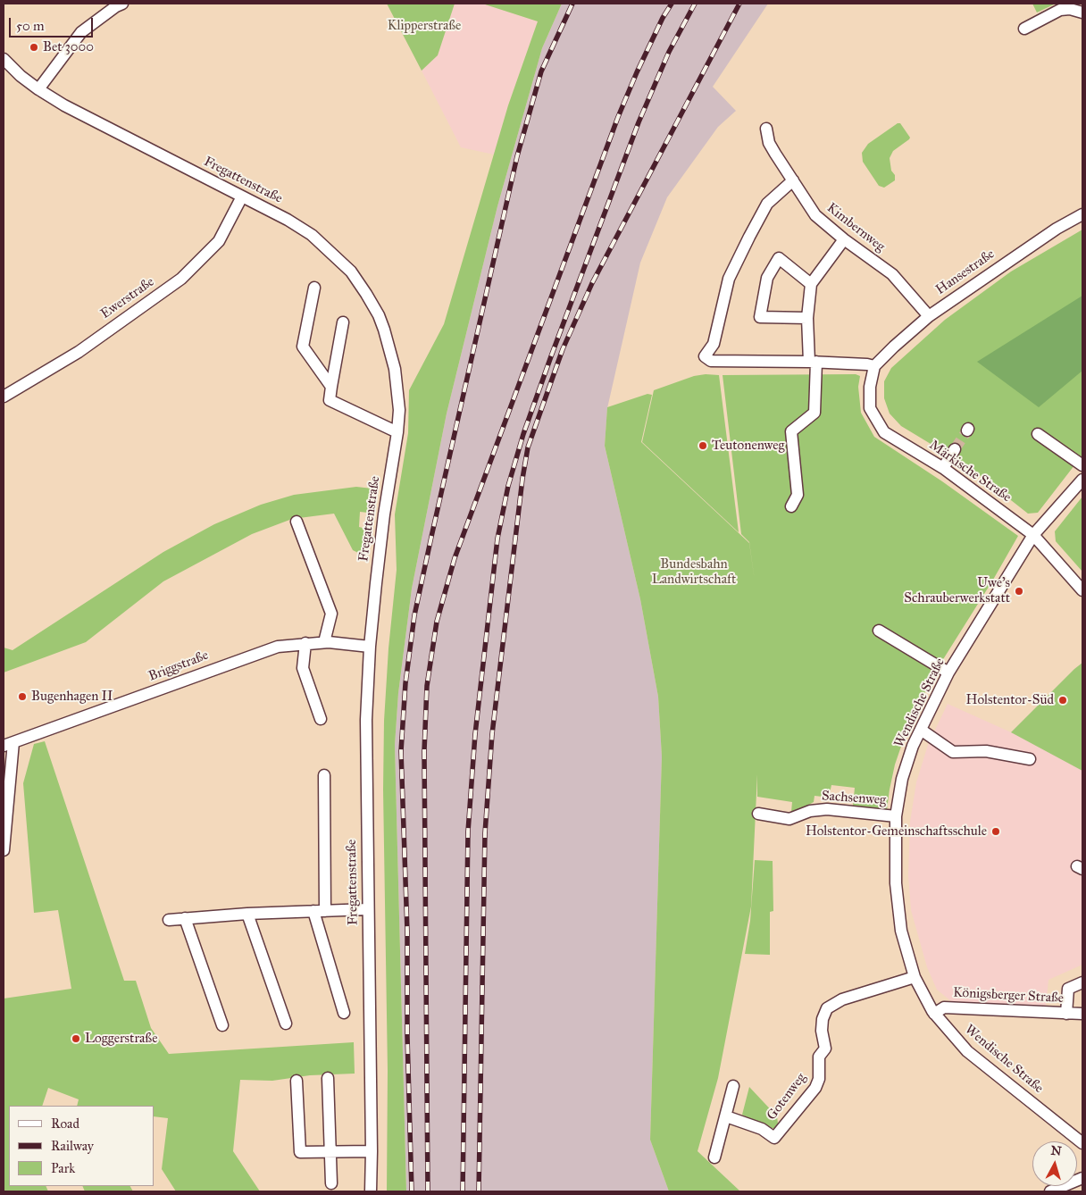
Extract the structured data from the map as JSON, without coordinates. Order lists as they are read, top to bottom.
{
  "streets": {
    "street": [
      "Fregattenstraße",
      "Kimbernweg",
      "Hansestraße",
      "Ewerstraße",
      "Märkische Straße",
      "Briggstraße",
      "Wendische Straße",
      "Sachsenweg",
      "Königsberger Straße",
      "Gotenweg"
    ]
  },
  "crossings": [
    ["Fregattenstraße", "Ewerstraße"],
    ["Fregattenstraße", "Briggstraße"],
    ["Kimbernweg", "Hansestraße"],
    ["Hansestraße", "Märkische Straße"],
    ["Märkische Straße", "Wendische Straße"],
    ["Wendische Straße", "Sachsenweg"],
    ["Wendische Straße", "Königsberger Straße"],
    ["Wendische Straße", "Gotenweg"]
  ],
  "parks": ["Klipperstraße", "Bundesbahn Landwirtschaft"],
  "places": [
    "Bet 3000",
    "Teutonenweg",
    "Uwe's Schrauberwerkstatt",
    "Bugenhagen II",
    "Holstentor-Süd",
    "Holstentor-Gemeinschaftsschule",
    "Loggerstraße"
  ],
  "legend": ["Road", "Railway", "Park"],
  "scale_bar": "50 m",
  "north": "top"
}
